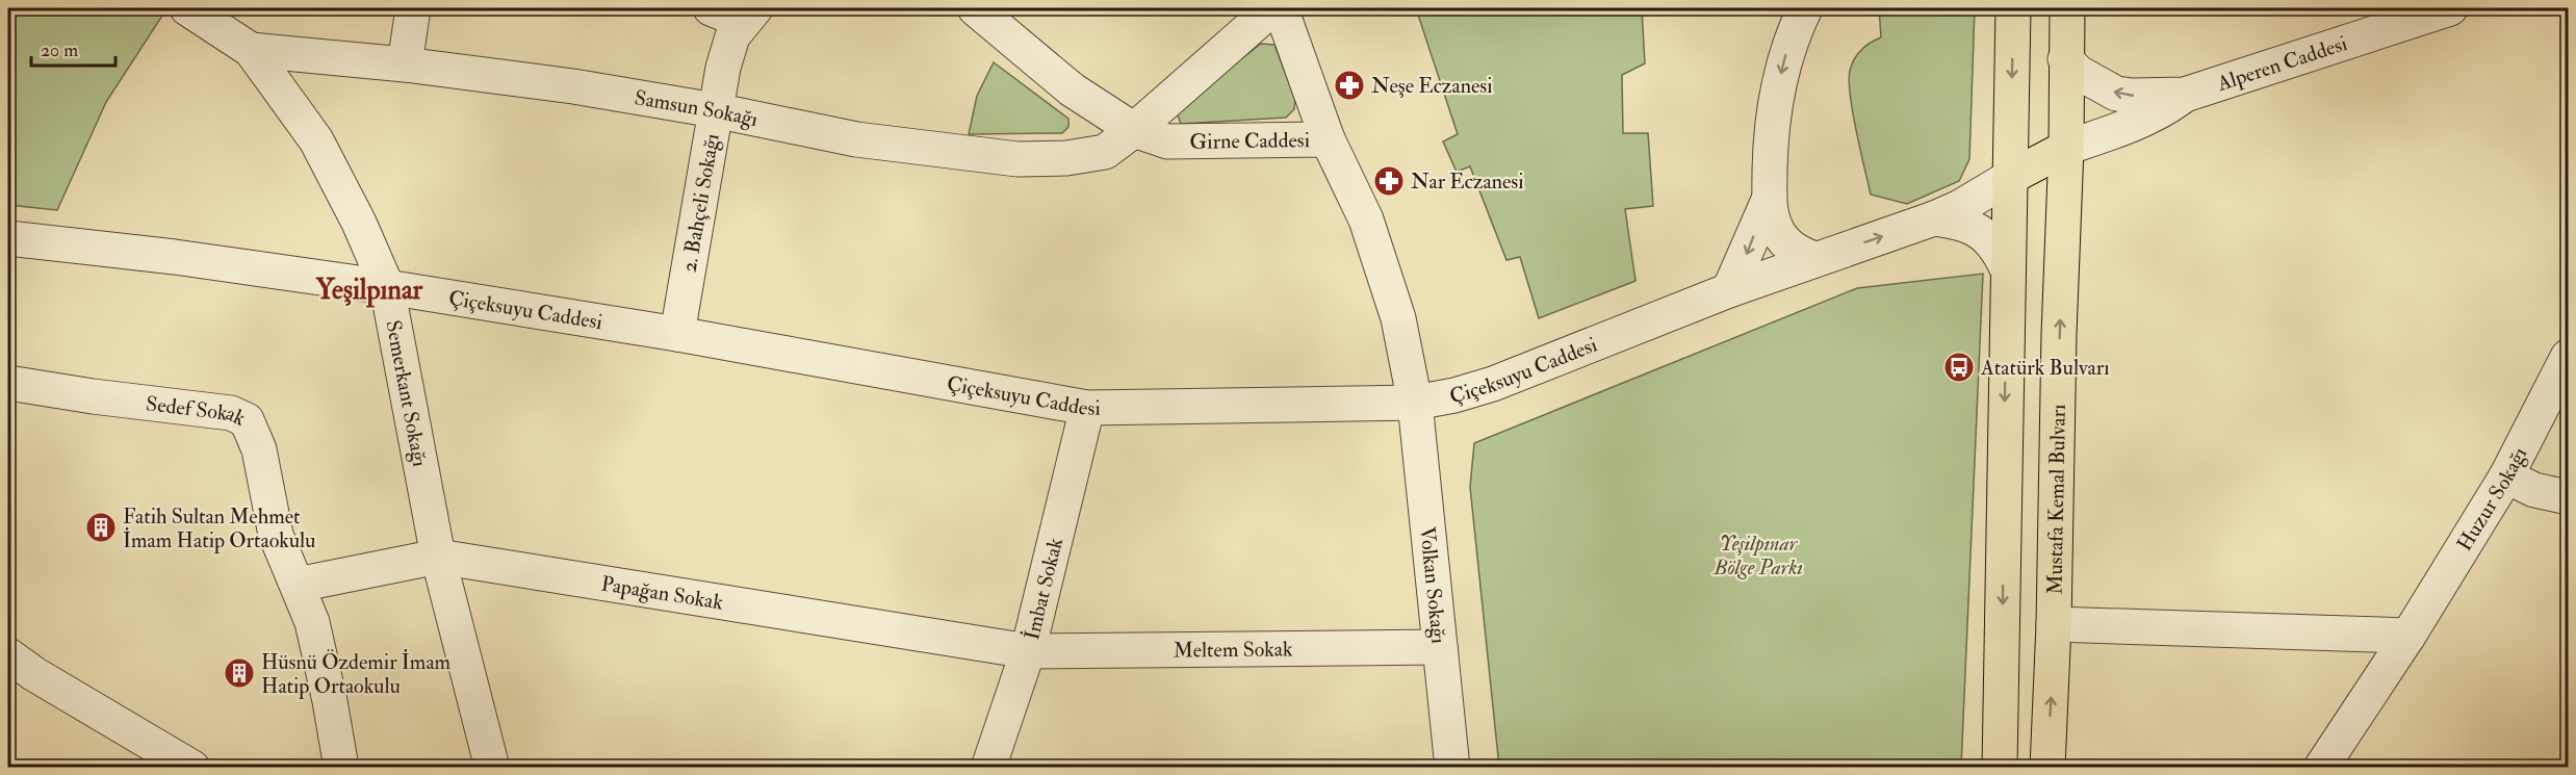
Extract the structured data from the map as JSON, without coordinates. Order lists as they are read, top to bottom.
{
  "streets": {
    "main road": ["Mustafa Kemal Bulvarı"],
    "street": [
      "Alperen Caddesi",
      "Samsun Sokağı",
      "Girne Caddesi",
      "2. Bahçeli Sokağı",
      "Çiçeksuyu Caddesi",
      "Semerkant Sokağı",
      "Sedef Sokak",
      "Huzur Sokağı",
      "Volkan Sokağı",
      "İmbat Sokak",
      "Papağan Sokak",
      "Meltem Sokak"
    ]
  },
  "crossings": [
    ["Samsun Sokağı", "Girne Caddesi"],
    ["Samsun Sokağı", "2. Bahçeli Sokağı"],
    ["Samsun Sokağı", "Semerkant Sokağı"],
    ["Girne Caddesi", "Çiçeksuyu Caddesi"],
    ["Girne Caddesi", "Volkan Sokağı"],
    ["2. Bahçeli Sokağı", "Çiçeksuyu Caddesi"],
    ["Çiçeksuyu Caddesi", "Semerkant Sokağı"],
    ["Çiçeksuyu Caddesi", "Volkan Sokağı"],
    ["Çiçeksuyu Caddesi", "İmbat Sokak"],
    ["Semerkant Sokağı", "Papağan Sokak"],
    ["Sedef Sokak", "Papağan Sokak"],
    ["Volkan Sokağı", "Meltem Sokak"],
    ["İmbat Sokak", "Papağan Sokak"],
    ["İmbat Sokak", "Meltem Sokak"],
    ["Papağan Sokak", "Meltem Sokak"]
  ],
  "districts": ["Yeşilpınar"],
  "parks": ["Yeşilpınar Bölge Parkı"],
  "places": {
    "pharmacy": ["Neşe Eczanesi", "Nar Eczanesi"],
    "bus stop": ["Atatürk Bulvarı"],
    "building": ["Fatih Sultan Mehmet İmam Hatip Ortaokulu", "Hüsnü Özdemir İmam Hatip Ortaokulu"]
  },
  "scale_bar": "20 m"
}
